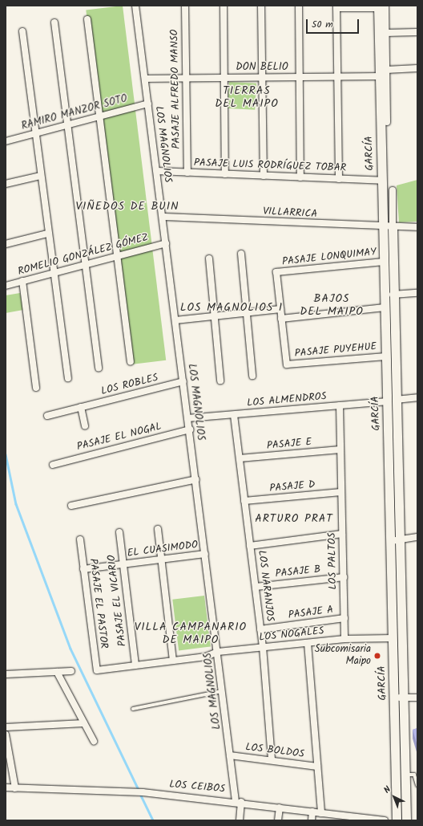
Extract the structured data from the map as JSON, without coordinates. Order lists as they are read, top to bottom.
{
  "streets": {
    "street": [
      "DON BELIO",
      "PASAJE ALFREDO MANSO",
      "RAMIRO MANZOR SOTO",
      "LOS MAGNOLIOS",
      "GARCÍA",
      "PASAJE LUIS RODRÍGUEZ TOBAR",
      "VILLARRICA",
      "ROMELIO GONZÁLEZ GÓMEZ",
      "PASAJE LONQUIMAY",
      "PASAJE PUYEHUE",
      "LOS ROBLES",
      "LOS ALMENDROS",
      "PASAJE EL NOGAL",
      "PASAJE E",
      "PASAJE D",
      "EL CUASIMODO",
      "LOS PALTOS",
      "PASAJE B",
      "LOS NARANJOS",
      "PASAJE EL VICARIO",
      "PASAJE EL PASTOR",
      "PASAJE A",
      "LOS NOGALES",
      "LOS BOLDOS",
      "LOS CEIBOS"
    ]
  },
  "crossings": [
    ["DON BELIO", "PASAJE ALFREDO MANSO"],
    ["DON BELIO", "LOS MAGNOLIOS"],
    ["DON BELIO", "GARCÍA"],
    ["PASAJE ALFREDO MANSO", "PASAJE LUIS RODRÍGUEZ TOBAR"],
    ["RAMIRO MANZOR SOTO", "LOS MAGNOLIOS"],
    ["LOS MAGNOLIOS", "PASAJE LUIS RODRÍGUEZ TOBAR"],
    ["LOS MAGNOLIOS", "VILLARRICA"],
    ["LOS MAGNOLIOS", "ROMELIO GONZÁLEZ GÓMEZ"],
    ["LOS MAGNOLIOS", "LOS ROBLES"],
    ["LOS MAGNOLIOS", "LOS ALMENDROS"],
    ["LOS MAGNOLIOS", "PASAJE EL NOGAL"],
    ["LOS MAGNOLIOS", "EL CUASIMODO"],
    ["LOS MAGNOLIOS", "LOS NOGALES"],
    ["LOS MAGNOLIOS", "LOS BOLDOS"],
    ["LOS MAGNOLIOS", "LOS CEIBOS"],
    ["GARCÍA", "PASAJE LUIS RODRÍGUEZ TOBAR"],
    ["GARCÍA", "VILLARRICA"],
    ["GARCÍA", "PASAJE LONQUIMAY"],
    ["GARCÍA", "PASAJE PUYEHUE"],
    ["GARCÍA", "LOS ALMENDROS"],
    ["GARCÍA", "LOS NOGALES"],
    ["LOS ALMENDROS", "LOS PALTOS"],
    ["LOS ALMENDROS", "LOS NARANJOS"],
    ["PASAJE E", "LOS PALTOS"],
    ["PASAJE E", "LOS NARANJOS"],
    ["PASAJE D", "LOS PALTOS"],
    ["PASAJE D", "LOS NARANJOS"],
    ["EL CUASIMODO", "PASAJE EL VICARIO"],
    ["EL CUASIMODO", "PASAJE EL PASTOR"],
    ["LOS PALTOS", "PASAJE B"],
    ["LOS PALTOS", "PASAJE A"],
    ["LOS PALTOS", "LOS NOGALES"],
    ["PASAJE B", "LOS NARANJOS"],
    ["LOS NARANJOS", "PASAJE A"],
    ["LOS NARANJOS", "LOS NOGALES"],
    ["LOS NARANJOS", "LOS BOLDOS"],
    ["PASAJE EL VICARIO", "LOS NOGALES"],
    ["PASAJE EL PASTOR", "LOS NOGALES"]
  ],
  "districts": [
    "TIERRAS DEL MAIPO",
    "VIÑEDOS DE BUIN",
    "BAJOS DEL MAIPO",
    "LOS MAGNOLIOS 1",
    "ARTURO PRAT",
    "VILLA CAMPANARIO DE MAIPO"
  ],
  "places": ["Subcomisaria Maipo"],
  "scale_bar": "50 m",
  "north": "top left"
}
